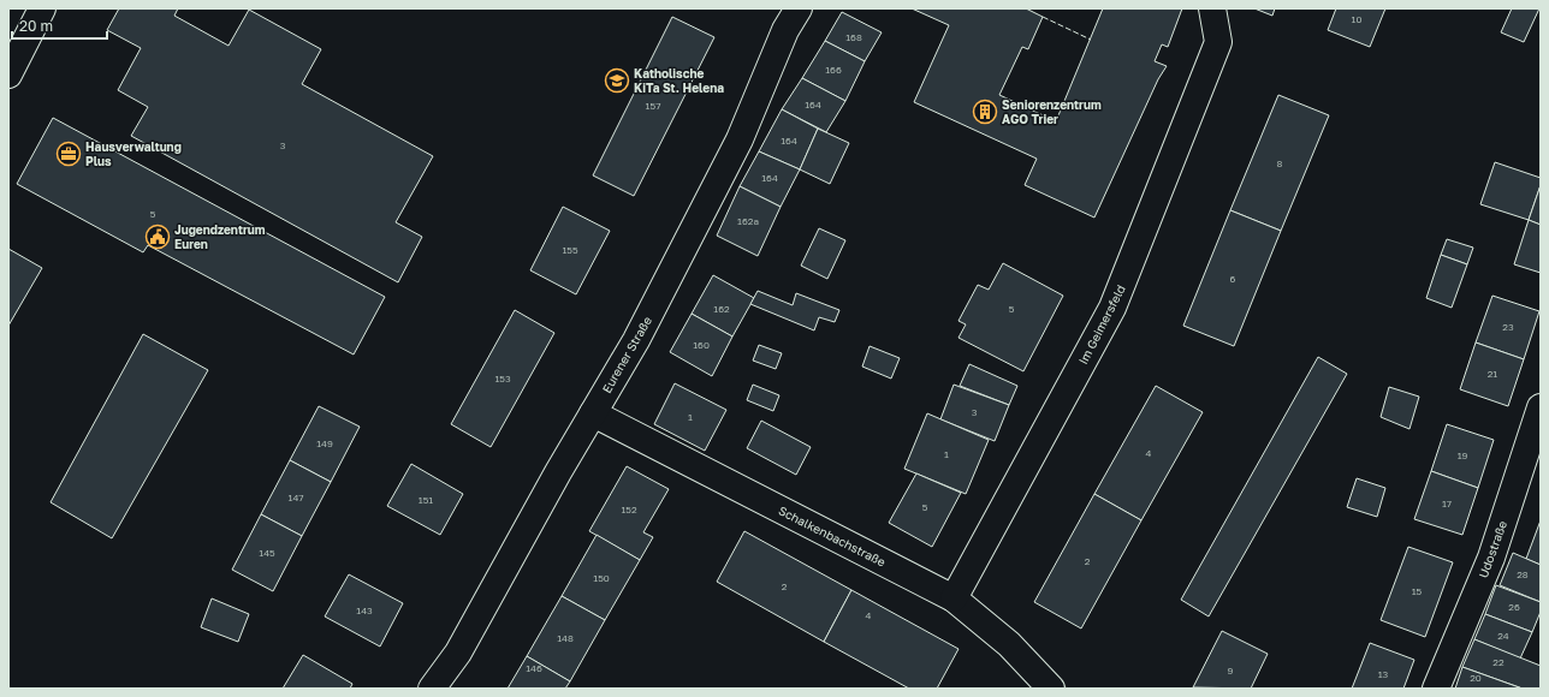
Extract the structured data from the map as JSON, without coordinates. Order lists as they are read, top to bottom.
{
  "streets": {
    "street": [
      "Im Geimersfeld",
      "Eurener Straße",
      "Schalkenbachstraße",
      "Udostraße"
    ]
  },
  "crossings": [
    ["Im Geimersfeld", "Schalkenbachstraße"],
    ["Eurener Straße", "Schalkenbachstraße"]
  ],
  "places": {
    "school or university": ["Katholische KiTa St. Helena"],
    "building": ["Seniorenzentrum AGO Trier"],
    "office": ["Hausverwaltung Plus"],
    "public building": ["Jugendzentrum Euren"]
  },
  "house_numbers": [
    "10",
    "168",
    "166",
    "164",
    "157",
    "164",
    "3",
    "8",
    "164",
    "5",
    "162a",
    "155",
    "6",
    "162",
    "5",
    "23",
    "160",
    "21",
    "153",
    "3",
    "1",
    "149",
    "4",
    "1",
    "19",
    "147",
    "151",
    "17",
    "5",
    "152",
    "145",
    "2",
    "28",
    "150",
    "2",
    "15",
    "26",
    "143",
    "4",
    "24",
    "148",
    "22",
    "146",
    "9",
    "13",
    "20"
  ],
  "scale_bar": "20 m"
}
